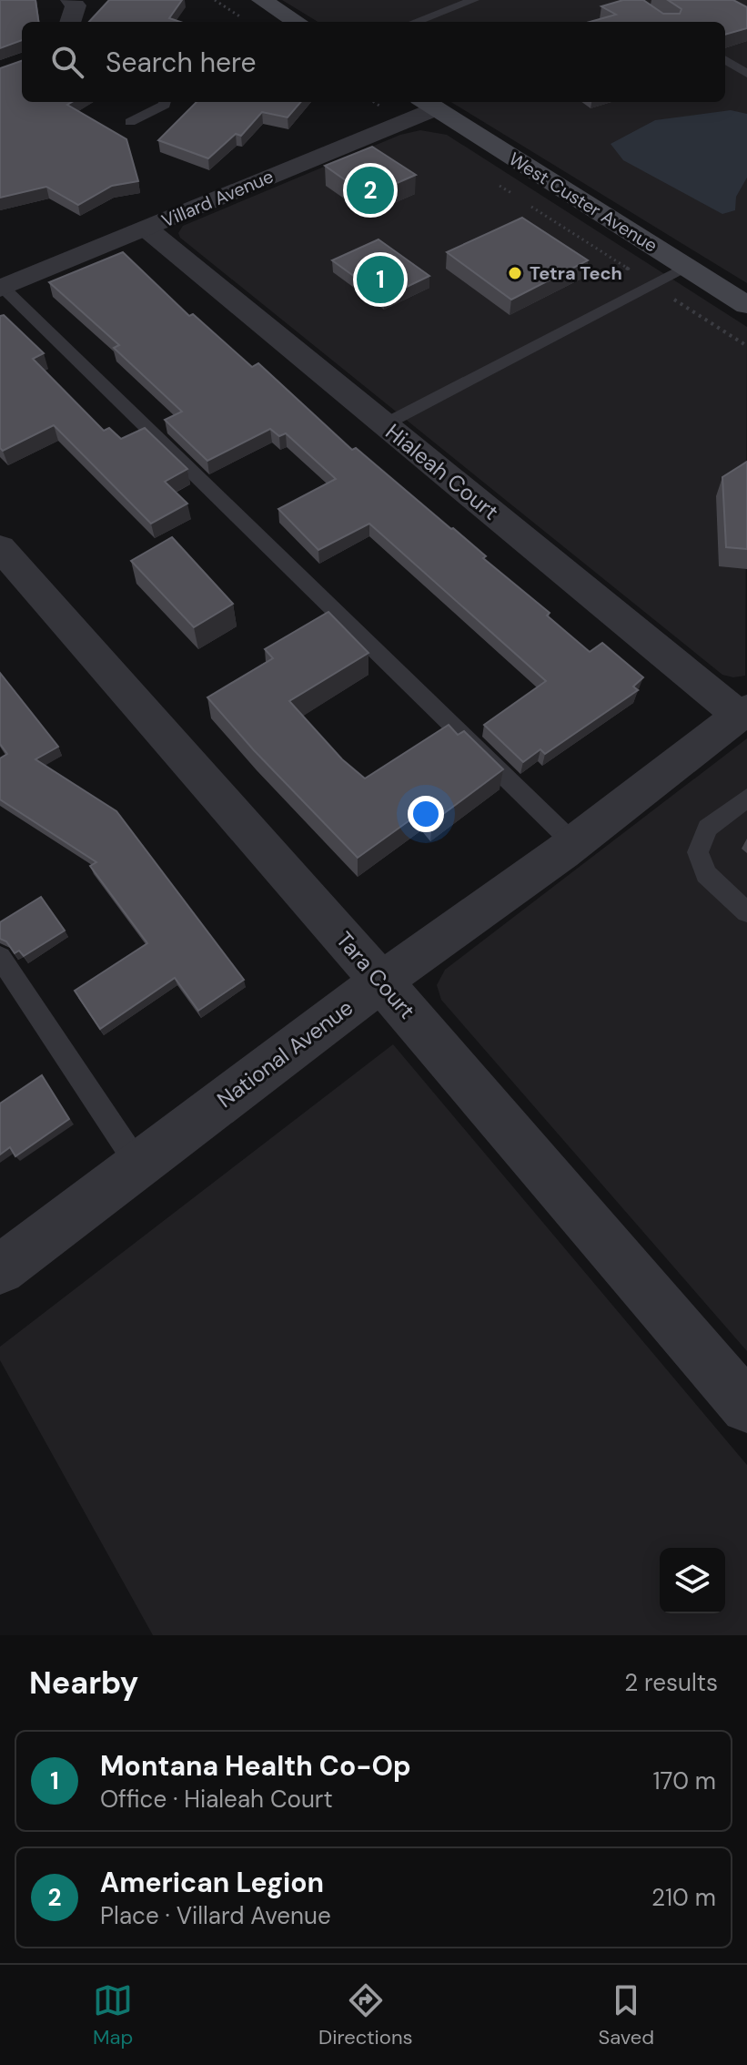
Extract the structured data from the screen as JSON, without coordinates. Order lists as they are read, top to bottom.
{
  "streets": {
    "main road": ["West Custer Avenue"],
    "street": [
      "Villard Avenue",
      "Hialeah Court",
      "Tara Court",
      "National Avenue"
    ]
  },
  "crossings": [
    ["Villard Avenue", "West Custer Avenue"],
    ["Villard Avenue", "Hialeah Court"],
    ["Hialeah Court", "National Avenue"],
    ["Tara Court", "National Avenue"]
  ],
  "places": ["Tetra Tech"],
  "page": {
    "search": "Search here",
    "pins": ["2", "1"],
    "heading": ["Nearby", "2 results"],
    "list": [
      {
        "mark": "1",
        "name": "Montana Health Co-Op",
        "note": "Office · Hialeah Court",
        "value": "170 m"
      },
      {
        "mark": "2",
        "name": "American Legion",
        "note": "Place · Villard Avenue",
        "value": "210 m"
      }
    ],
    "nav": ["Map", "Directions", "Saved"]
  }
}
